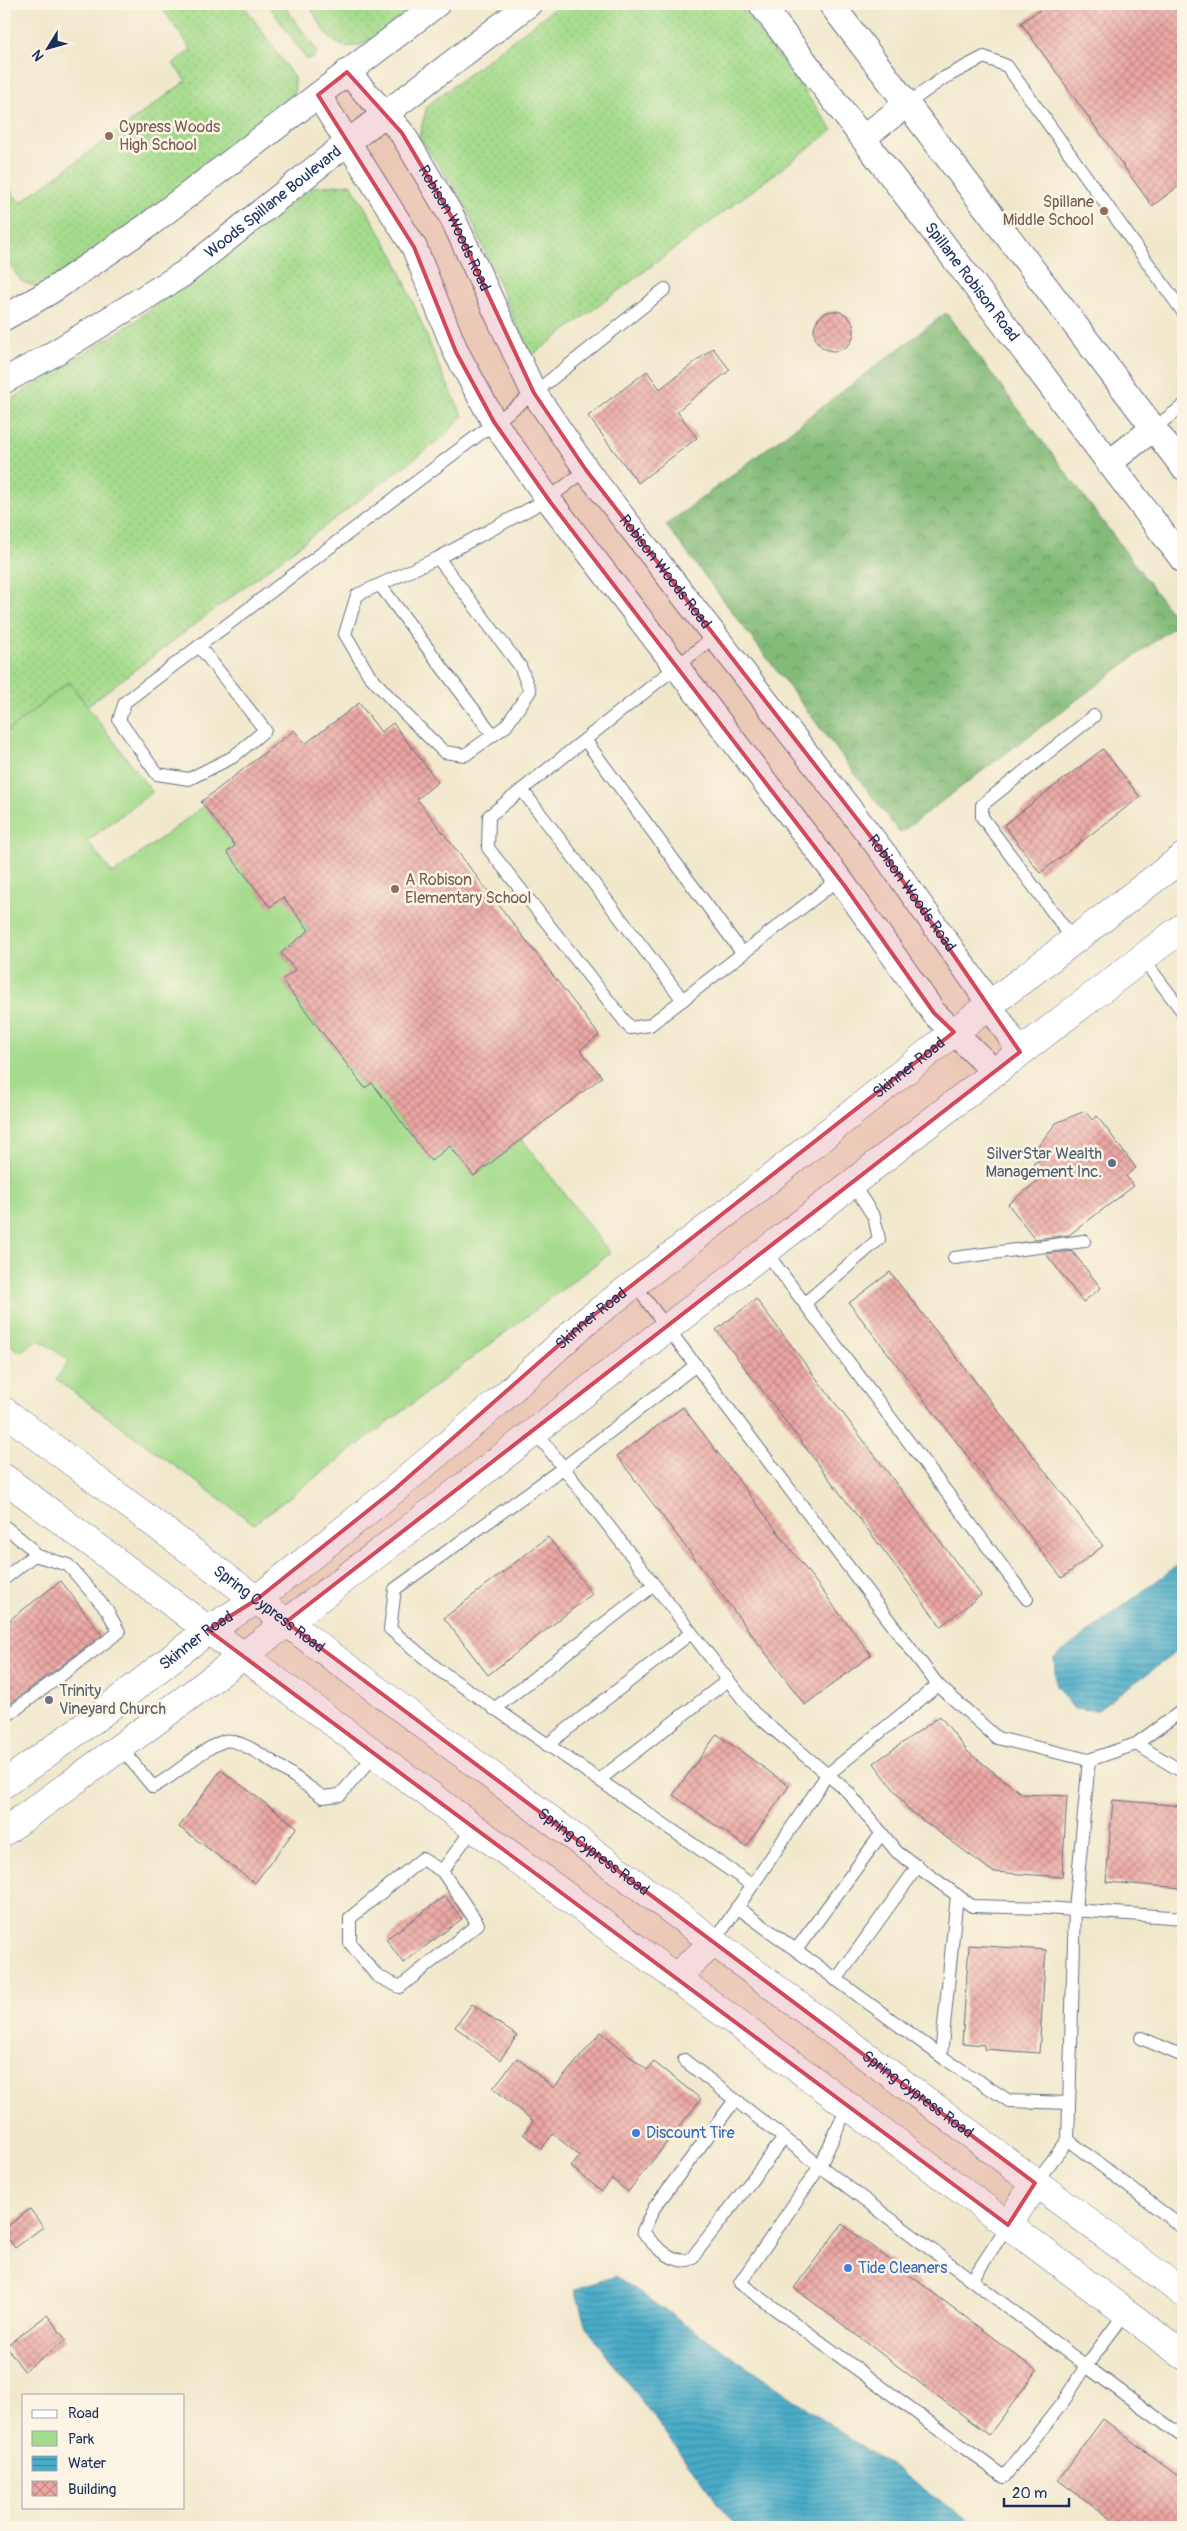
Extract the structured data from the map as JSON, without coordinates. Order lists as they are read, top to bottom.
{
  "streets": {
    "main road": ["Skinner Road", "Spring Cypress Road"],
    "street": ["Woods Spillane Boulevard", "Robison Woods Road", "Spillane Robison Road"]
  },
  "crossings": [
    ["Woods Spillane Boulevard", "Robison Woods Road"],
    ["Robison Woods Road", "Skinner Road"],
    ["Skinner Road", "Spring Cypress Road"]
  ],
  "places": [
    "Cypress Woods High School",
    "Spillane Middle School",
    "A Robison Elementary School",
    "SilverStar Wealth Management Inc.",
    "Trinity Vineyard Church",
    "Discount Tire",
    "Tide Cleaners"
  ],
  "legend": [
    "Road",
    "Park",
    "Water",
    "Building"
  ],
  "scale_bar": "20 m",
  "north": "bottom left"
}
